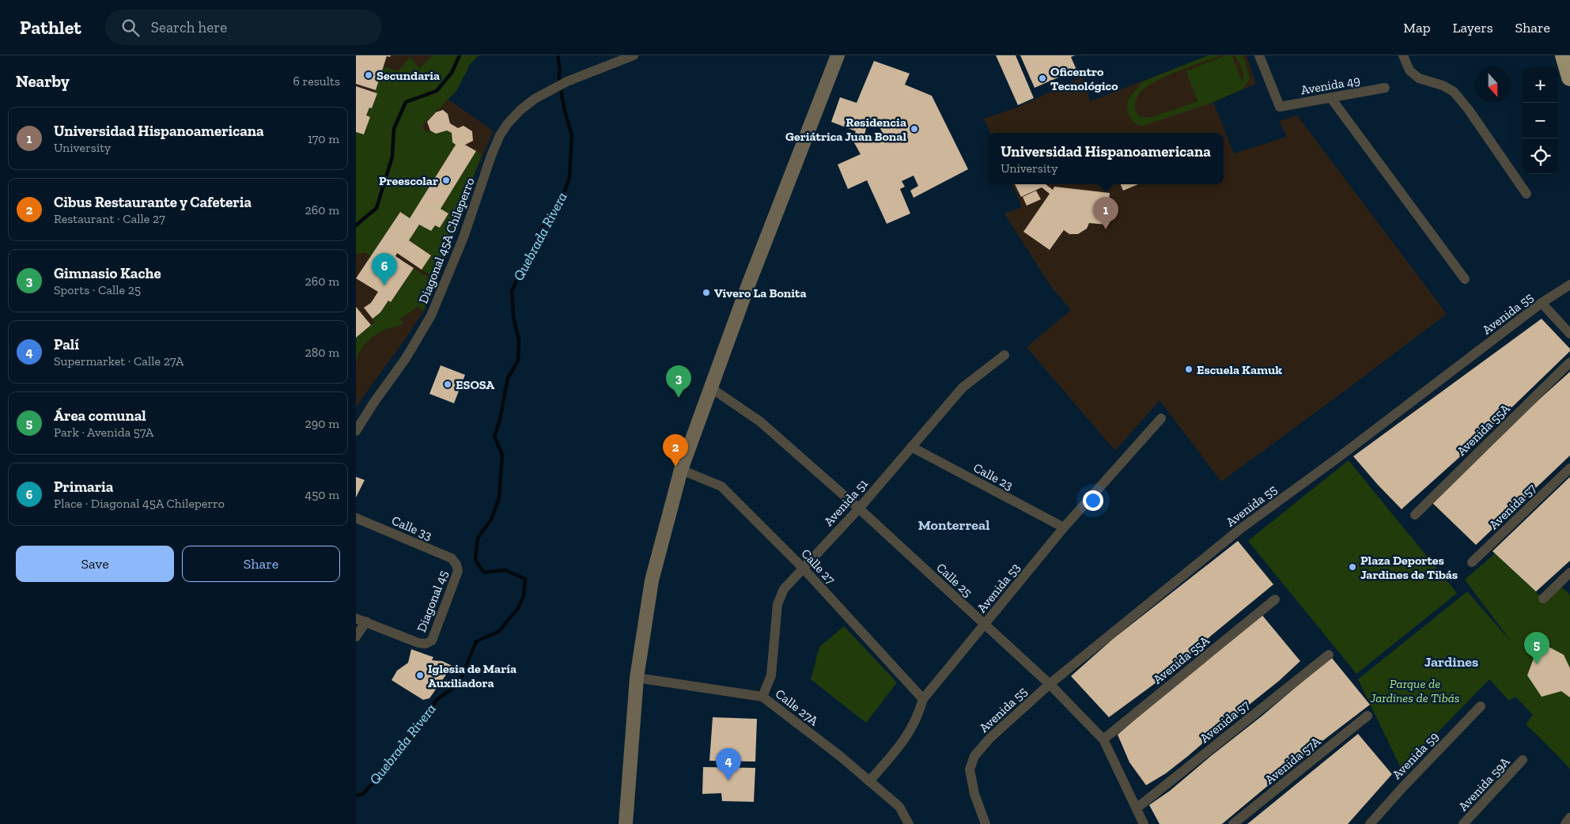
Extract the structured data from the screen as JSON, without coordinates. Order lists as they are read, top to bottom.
{
  "streets": {
    "street": [
      "Avenida 49",
      "Diagonal 45A Chileperro",
      "Avenida 55",
      "Avenida 55A",
      "Calle 23",
      "Avenida 51",
      "Avenida 57",
      "Calle 33",
      "Calle 27",
      "Calle 25",
      "Avenida 53",
      "Diagonal 45",
      "Calle 27A",
      "Avenida 59",
      "Avenida 57A",
      "Avenida 59A"
    ]
  },
  "crossings": [
    ["Avenida 55", "Calle 25"],
    ["Avenida 55A", "Calle 25"],
    ["Calle 23", "Avenida 51"],
    ["Calle 23", "Avenida 53"],
    ["Avenida 51", "Calle 27"],
    ["Avenida 51", "Calle 25"],
    ["Avenida 51", "Calle 27A"],
    ["Avenida 57", "Calle 25"],
    ["Calle 33", "Diagonal 45"],
    ["Calle 27", "Avenida 53"],
    ["Calle 25", "Avenida 53"],
    ["Avenida 53", "Calle 27A"]
  ],
  "districts": ["Monterreal", "Jardines"],
  "water": ["Quebrada Rivera"],
  "parks": ["Parque de Jardines de Tibás"],
  "places": [
    "Secundaria",
    "Oficentro Tecnológico",
    "Residencia Geriátrica Juan Bonal",
    "Preescolar",
    "Vivero La Bonita",
    "Escuela Kamuk",
    "ESOSA",
    "Plaza Deportes Jardines de Tibás",
    "Iglesia de María Auxiliadora"
  ],
  "north": "bottom",
  "page": {
    "header": "Pathlet",
    "search": "Search here",
    "nav": ["Map", "Layers", "Share"],
    "heading": ["Nearby", "6 results"],
    "map_buttons": ["+", "−"],
    "list": [
      {
        "mark": "1",
        "name": "Universidad Hispanoamericana",
        "note": "University",
        "value": "170 m"
      },
      {
        "mark": "2",
        "name": "Cibus Restaurante y Cafeteria",
        "note": "Restaurant · Calle 27",
        "value": "260 m"
      },
      {
        "mark": "3",
        "name": "Gimnasio Kache",
        "note": "Sports · Calle 25",
        "value": "260 m"
      },
      {
        "mark": "4",
        "name": "Palí",
        "note": "Supermarket · Calle 27A",
        "value": "280 m"
      },
      {
        "mark": "5",
        "name": "Área comunal",
        "note": "Park · Avenida 57A",
        "value": "290 m"
      },
      {
        "mark": "6",
        "name": "Primaria",
        "note": "Place · Diagonal 45A Chileperro",
        "value": "450 m"
      }
    ],
    "popup": ["Universidad Hispanoamericana", "University"],
    "pins": [
      "1",
      "6",
      "3",
      "2",
      "5",
      "4"
    ],
    "buttons": ["Save", "Share"]
  }
}
